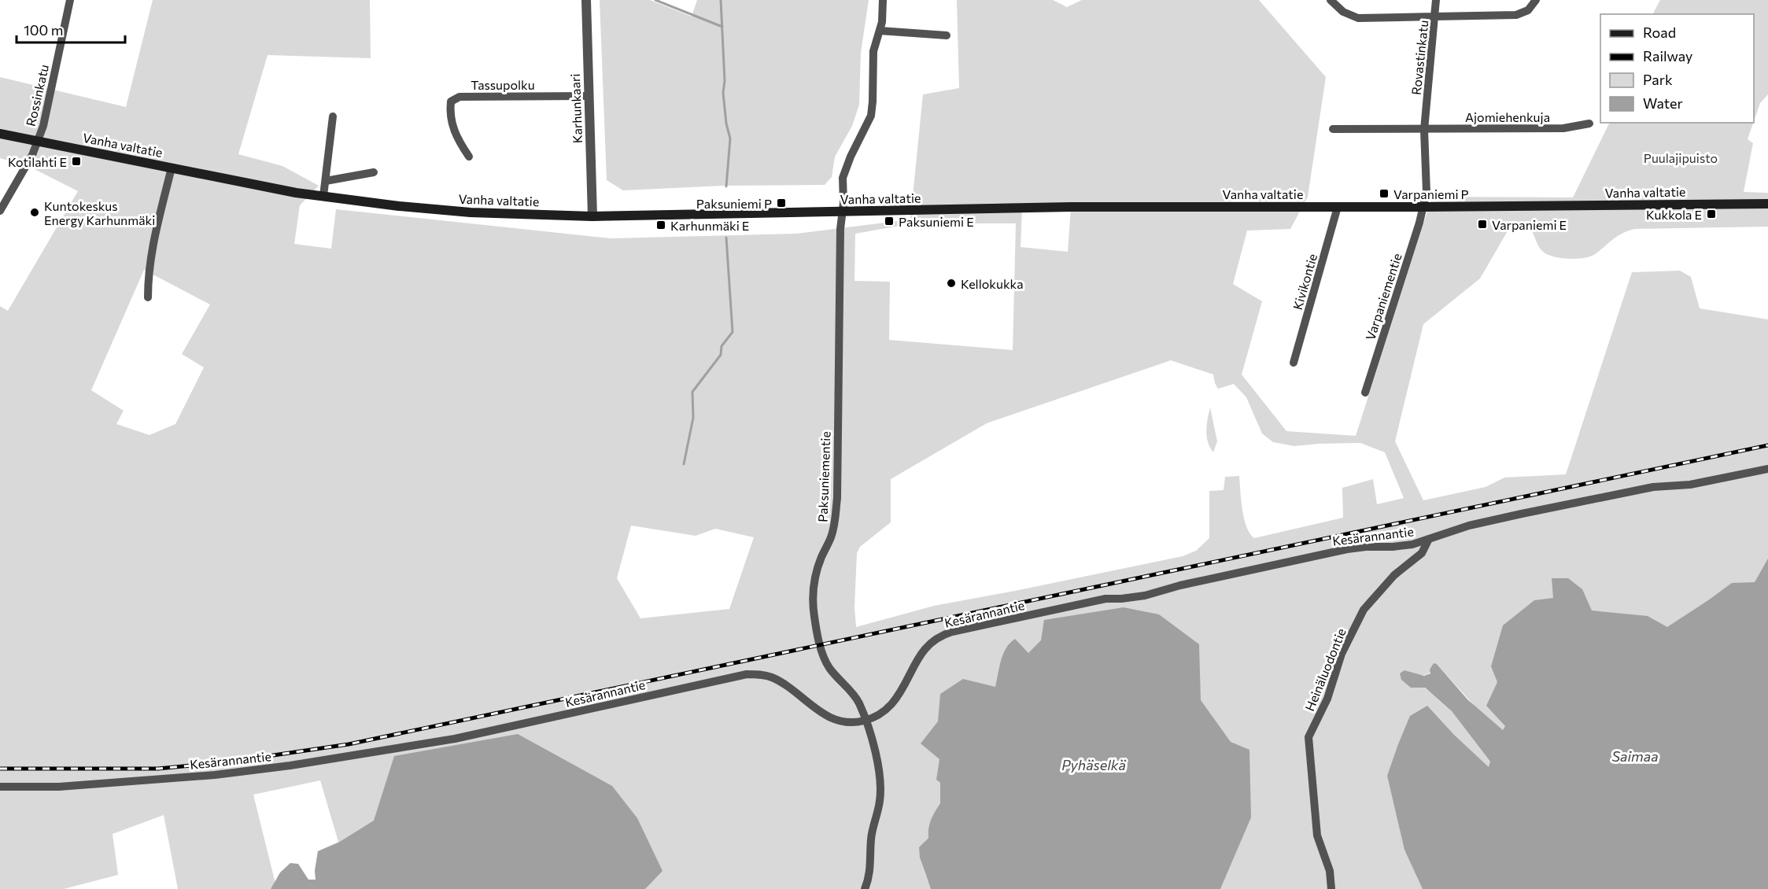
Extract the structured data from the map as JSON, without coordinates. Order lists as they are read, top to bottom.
{
  "streets": {
    "main road": ["Vanha valtatie"],
    "street": [
      "Rovastinkatu",
      "Tassupolku",
      "Rossinkatu",
      "Karhunkaari",
      "Ajomiehenkuja",
      "Kivikontie",
      "Varpaniementie",
      "Paksuniementie",
      "Kesärannantie",
      "Heinäluodontie"
    ]
  },
  "crossings": [
    ["Rovastinkatu", "Ajomiehenkuja"],
    ["Rovastinkatu", "Vanha valtatie"],
    ["Rovastinkatu", "Varpaniementie"],
    ["Tassupolku", "Karhunkaari"],
    ["Rossinkatu", "Vanha valtatie"],
    ["Karhunkaari", "Vanha valtatie"],
    ["Vanha valtatie", "Kivikontie"],
    ["Vanha valtatie", "Varpaniementie"],
    ["Vanha valtatie", "Paksuniementie"],
    ["Paksuniementie", "Kesärannantie"],
    ["Kesärannantie", "Heinäluodontie"]
  ],
  "water": ["Saimaa", "Pyhäselkä"],
  "parks": ["Puulajipuisto"],
  "places": {
    "transit": [
      "Kotilahti E",
      "Varpaniemi P",
      "Paksuniemi P",
      "Kukkola E",
      "Paksuniemi E",
      "Varpaniemi E",
      "Karhunmäki E"
    ],
    "other": ["Kuntokeskus Energy Karhunmäki", "Kellokukka"]
  },
  "legend": [
    "Road",
    "Railway",
    "Park",
    "Water"
  ],
  "scale_bar": "100 m"
}
